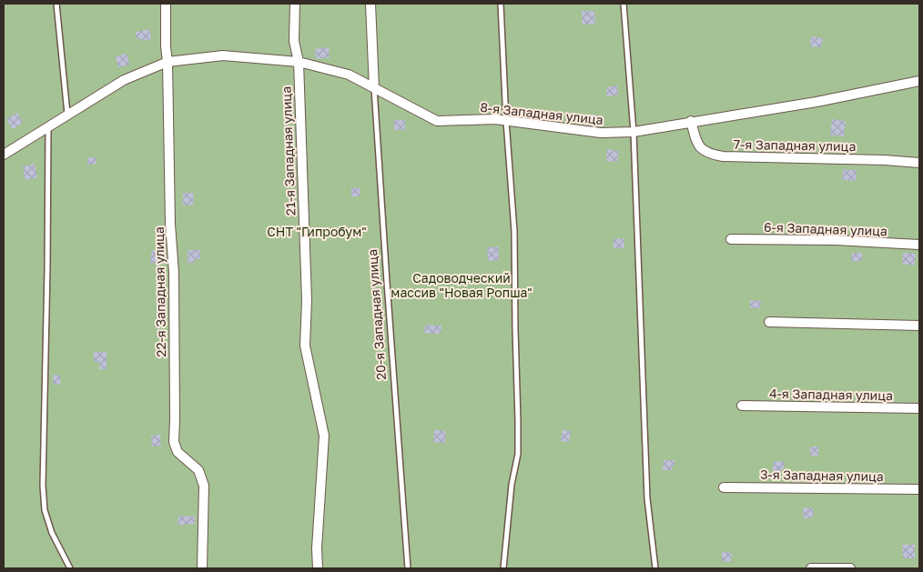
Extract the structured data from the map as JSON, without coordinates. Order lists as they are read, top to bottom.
{
  "streets": {
    "street": [
      "8-я Западная улица",
      "7-я Западная улица",
      "21-я Западная улица",
      "6-я Западная улица",
      "22-я Западная улица",
      "20-я Западная улица",
      "4-я Западная улица",
      "3-я Западная улица"
    ]
  },
  "crossings": [
    ["8-я Западная улица", "7-я Западная улица"],
    ["8-я Западная улица", "21-я Западная улица"],
    ["8-я Западная улица", "22-я Западная улица"],
    ["8-я Западная улица", "20-я Западная улица"]
  ],
  "parks": ["СНТ \"Гипробум\"", "Садоводческий массив \"Новая Ропша\""]
}
